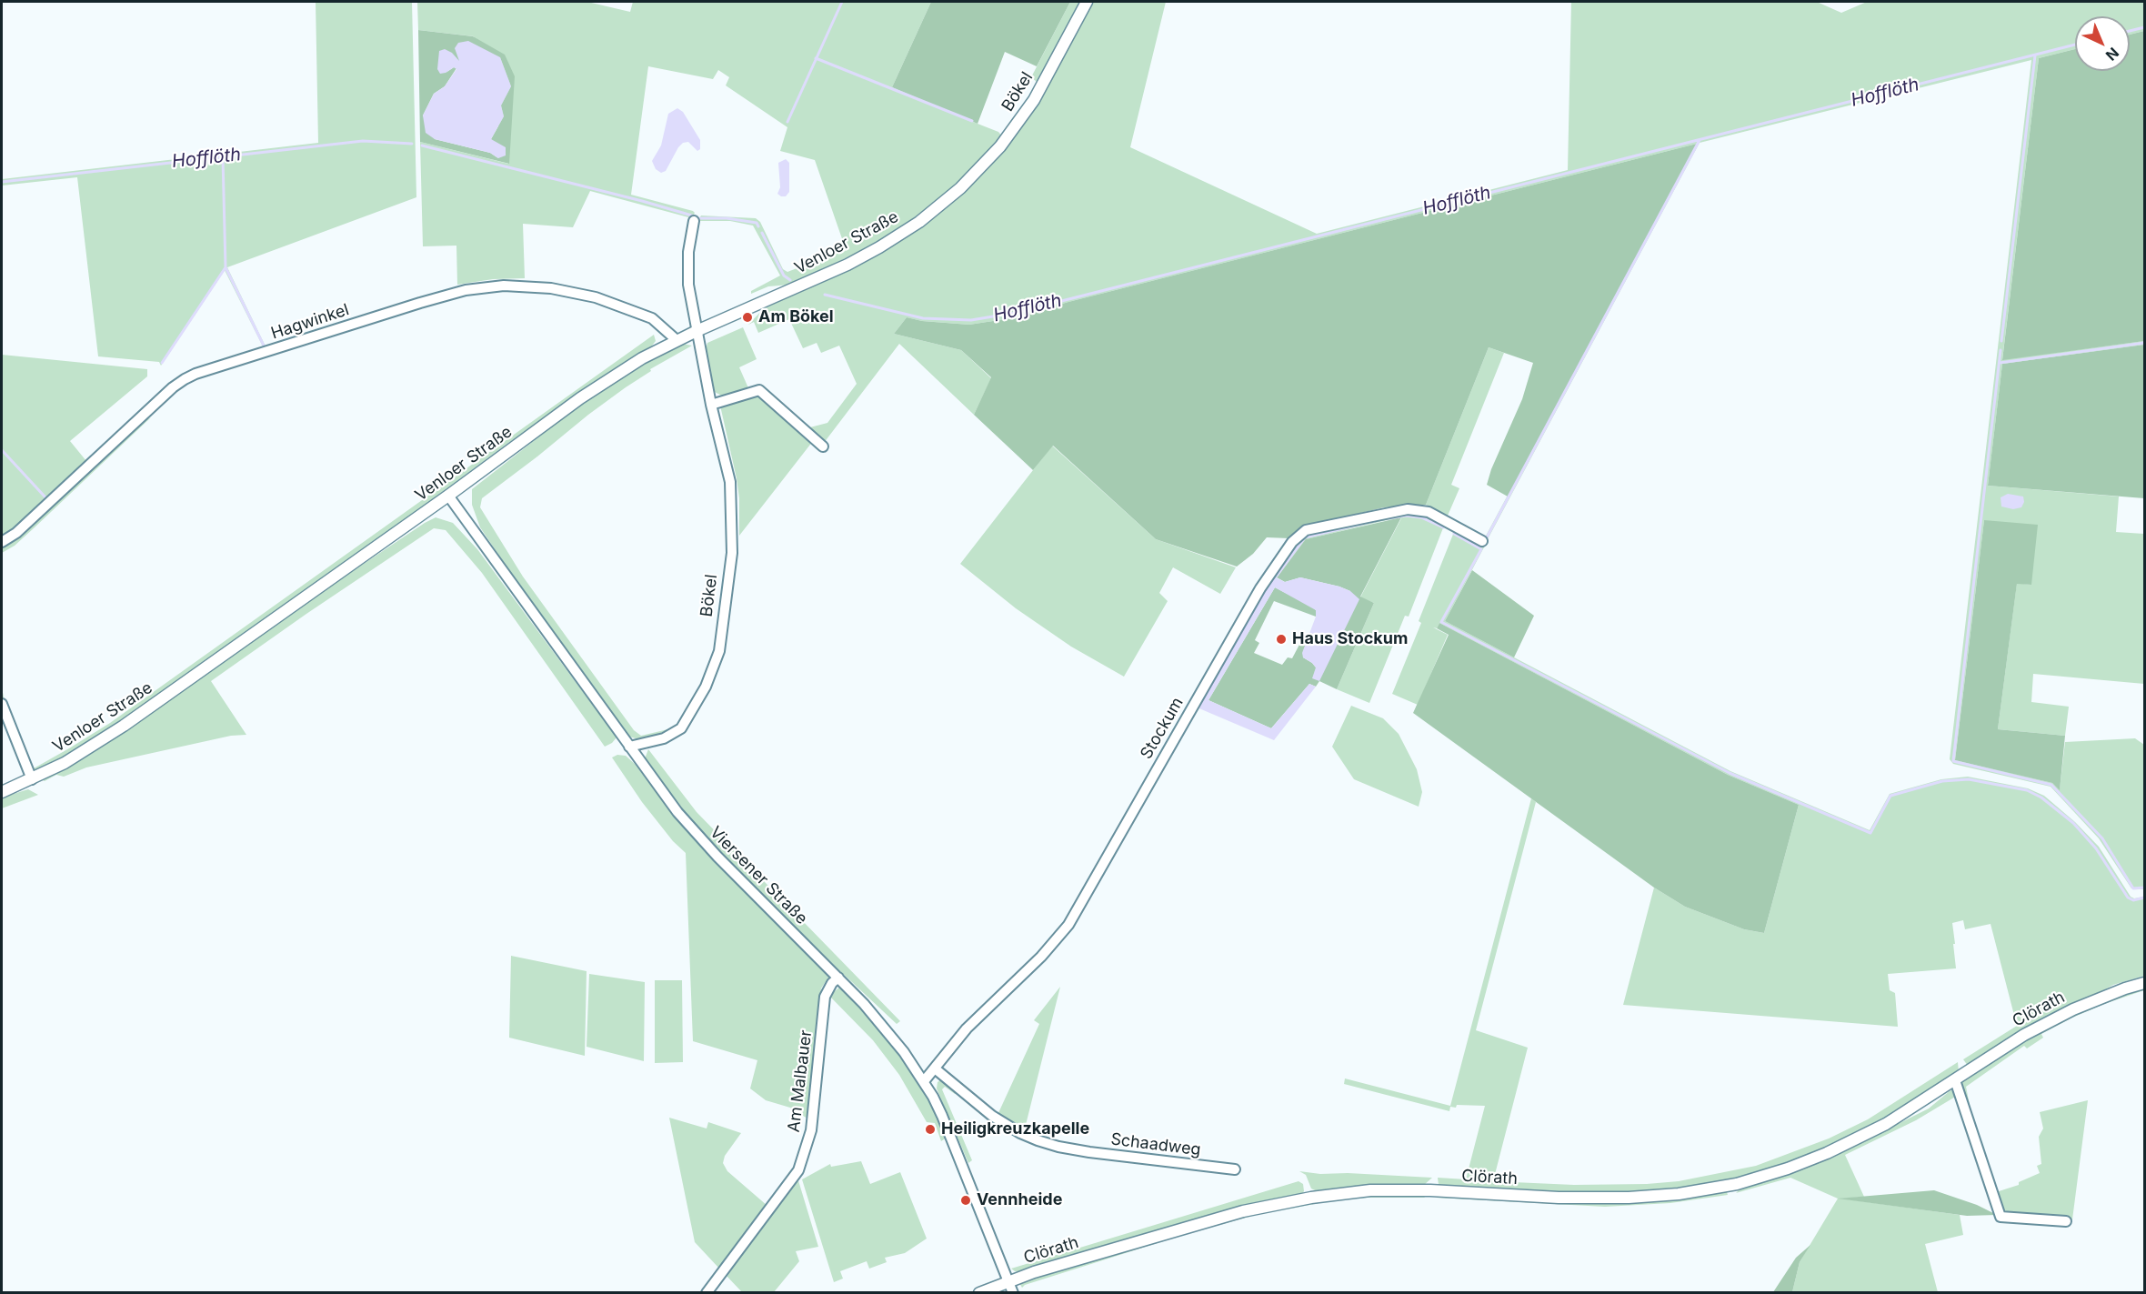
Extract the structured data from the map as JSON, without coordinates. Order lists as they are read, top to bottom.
{
  "streets": {
    "main road": ["Bökel", "Venloer Straße", "Clörath"],
    "street": [
      "Hagwinkel",
      "Stockum",
      "Viersener Straße",
      "Am Malbauer",
      "Schaadweg"
    ]
  },
  "crossings": [
    ["Bökel", "Venloer Straße"],
    ["Bökel", "Viersener Straße"],
    ["Venloer Straße", "Hagwinkel"],
    ["Venloer Straße", "Viersener Straße"],
    ["Stockum", "Viersener Straße"],
    ["Stockum", "Schaadweg"],
    ["Viersener Straße", "Clörath"],
    ["Viersener Straße", "Am Malbauer"]
  ],
  "water": ["Hofflöth"],
  "places": [
    "Am Bökel",
    "Haus Stockum",
    "Heiligkreuzkapelle",
    "Vennheide"
  ],
  "north": "bottom right"
}
